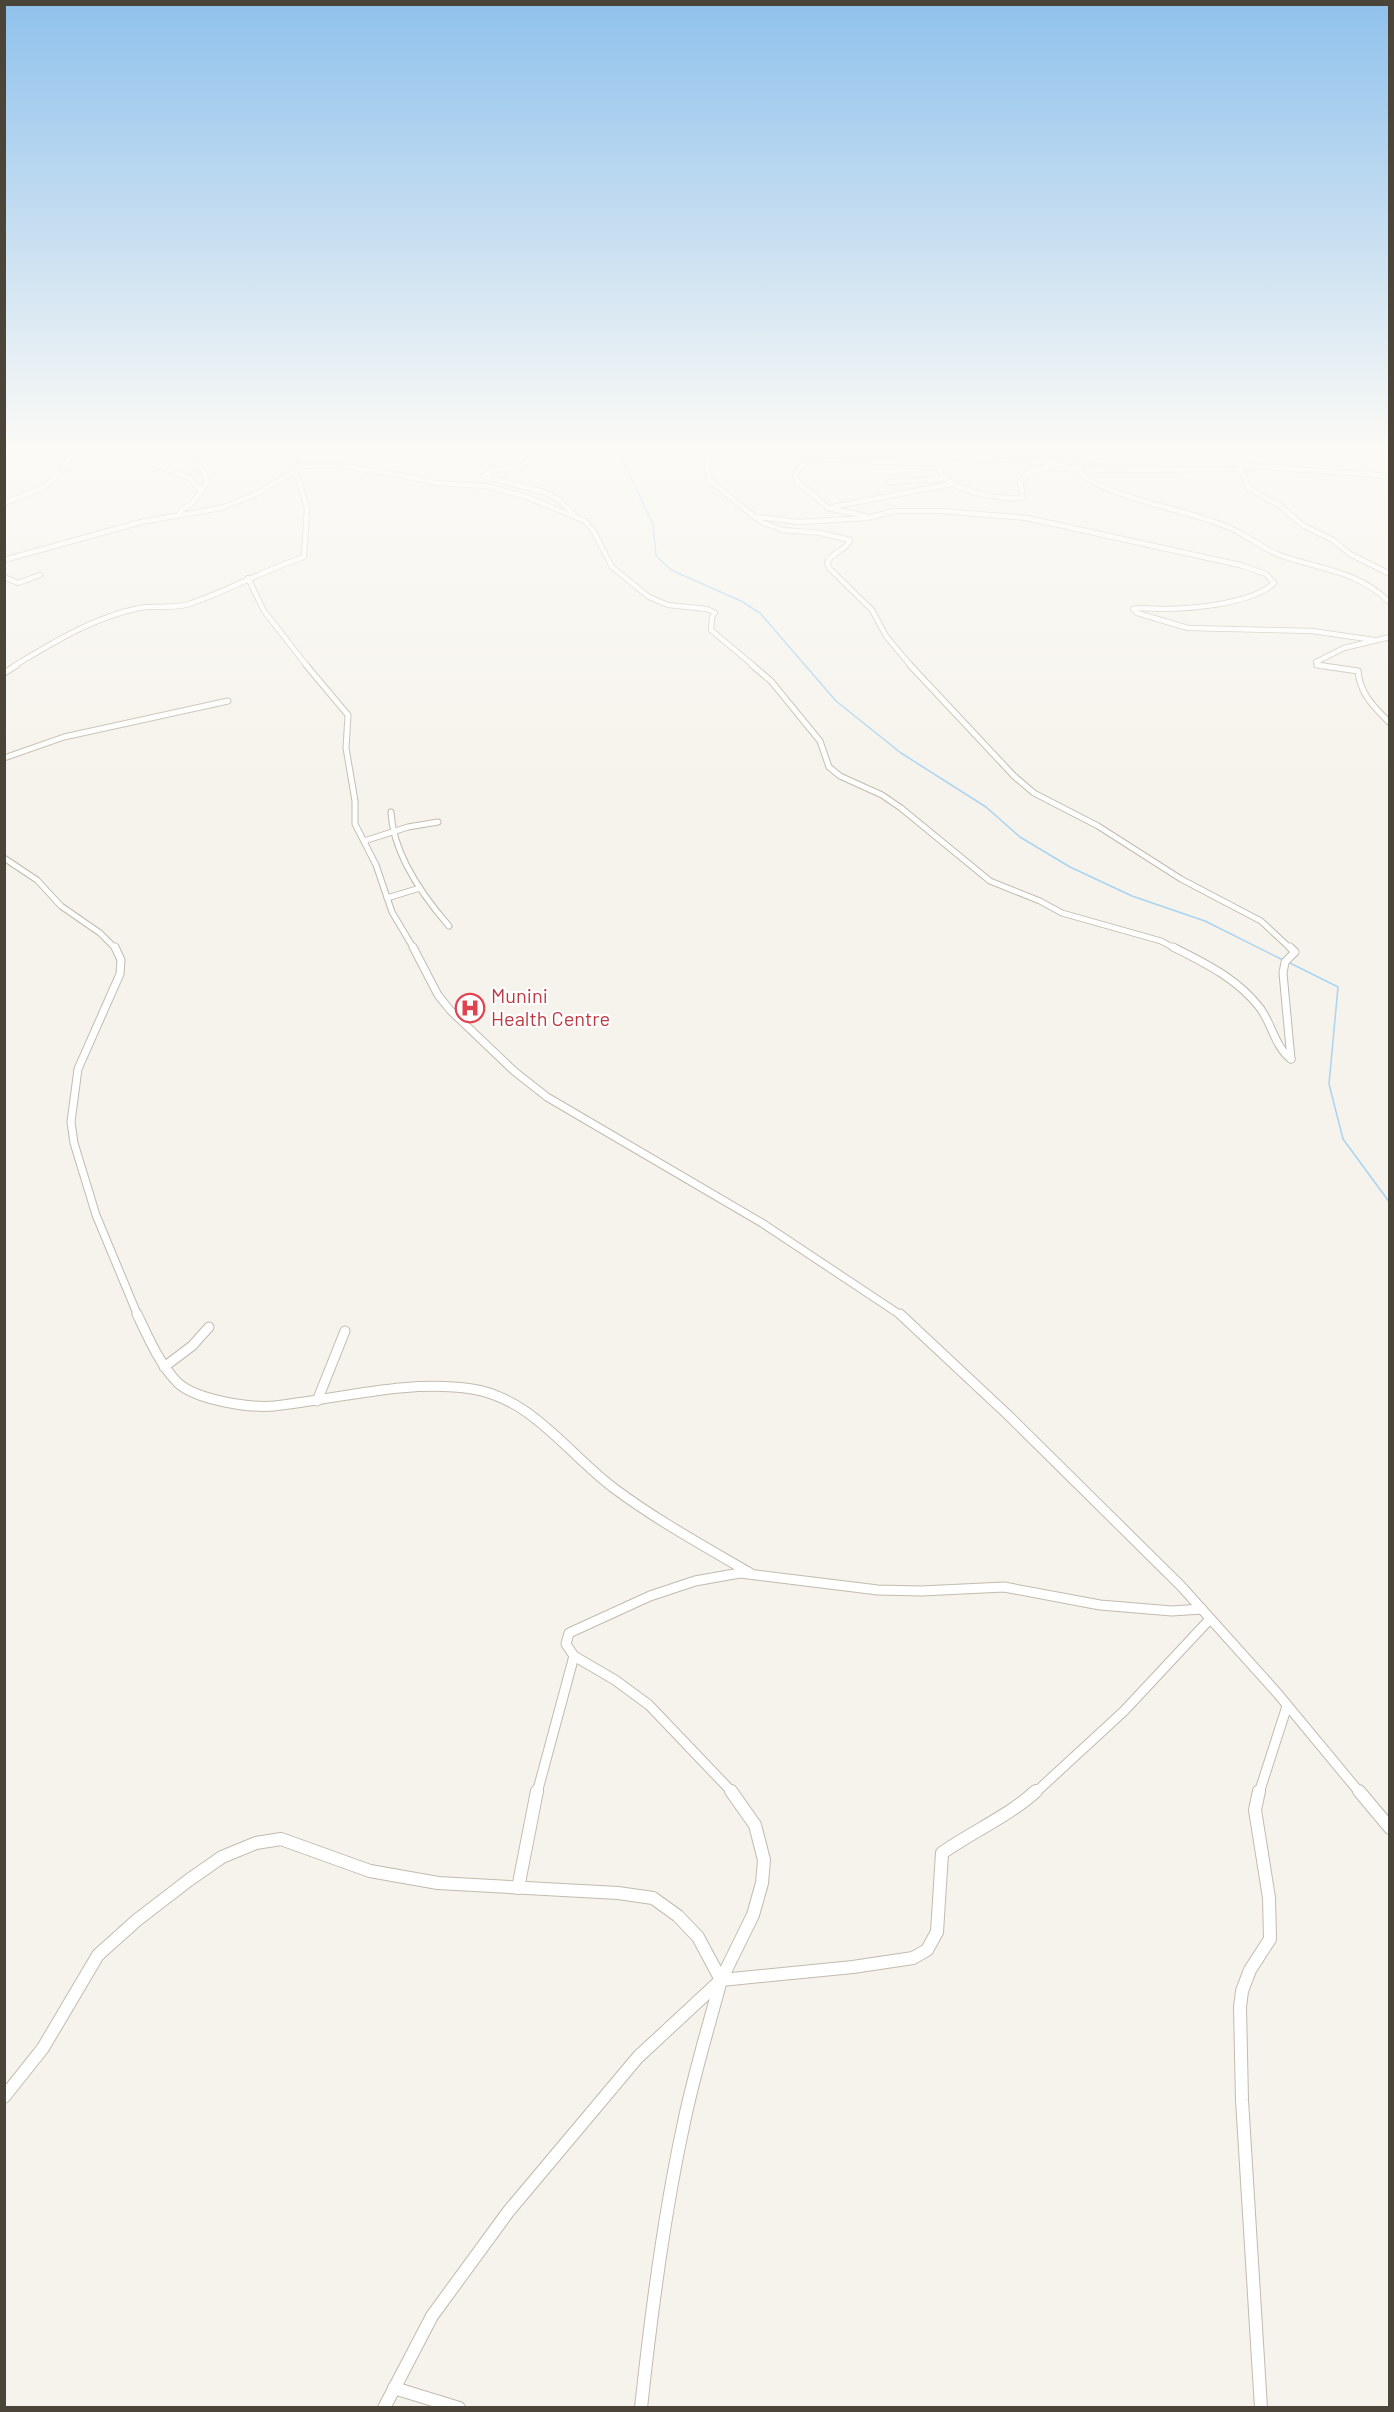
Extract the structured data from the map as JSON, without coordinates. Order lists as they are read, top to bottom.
{
  "places": {
    "hospital": ["Munini Health Centre"]
  }
}
